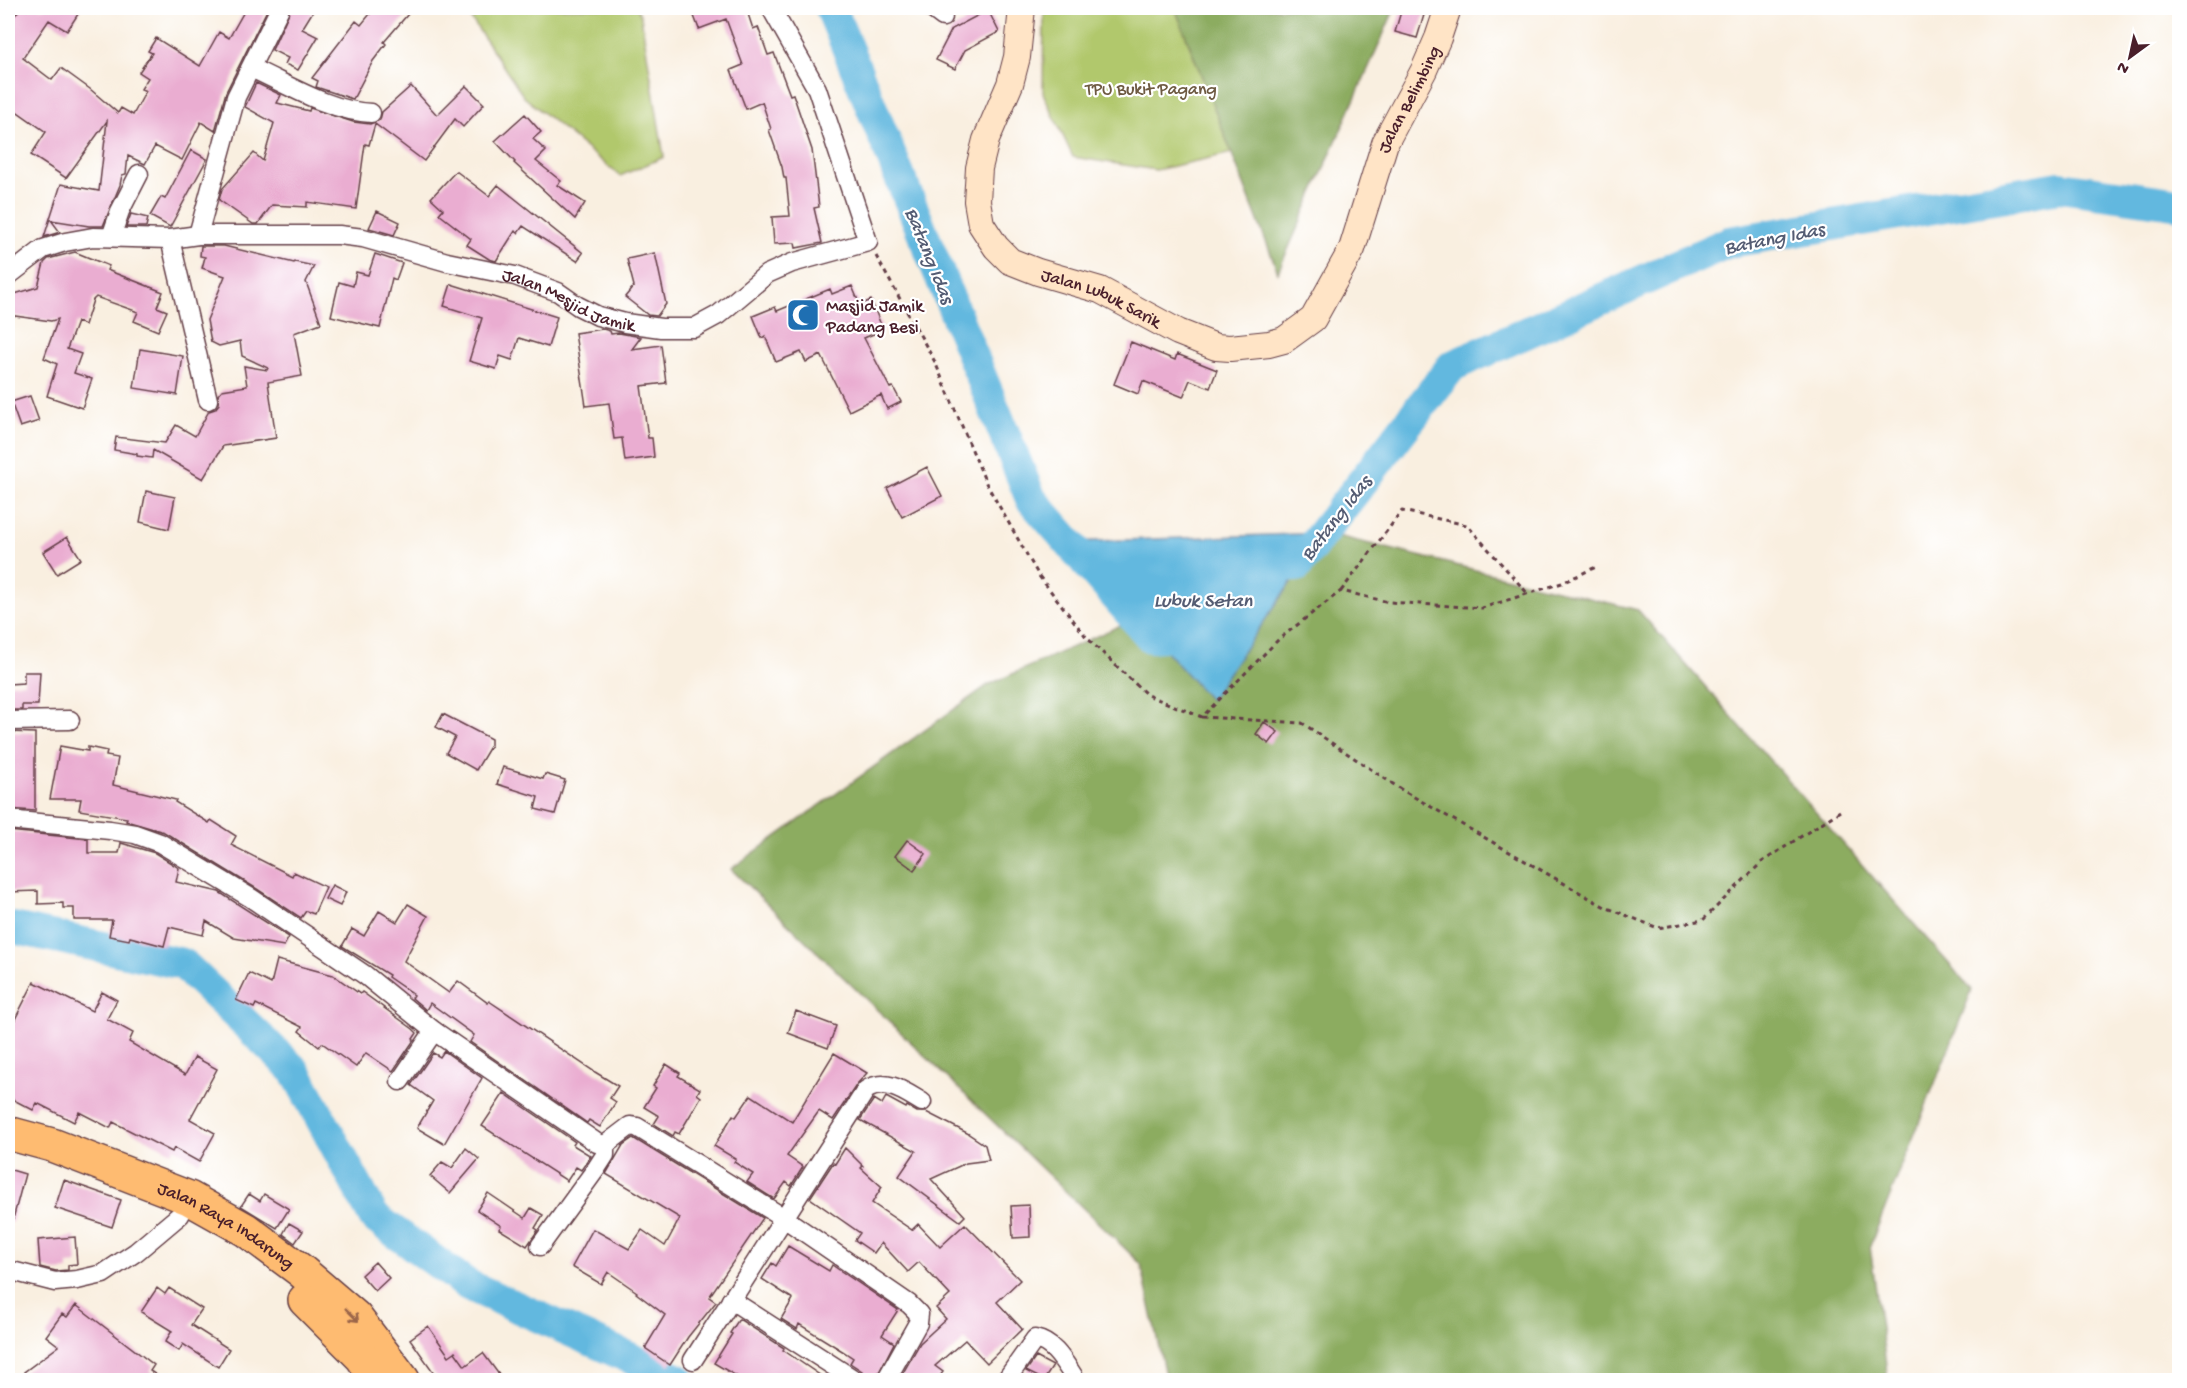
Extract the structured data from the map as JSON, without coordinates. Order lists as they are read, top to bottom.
{
  "streets": {
    "highway": ["Jalan Raya Indarung"],
    "street": ["Jalan Belimbing", "Jalan Lubuk Sarik", "Jalan Mesjid Jamik"]
  },
  "crossings": [
    ["Jalan Belimbing", "Jalan Lubuk Sarik"]
  ],
  "water": ["Batang Idas", "Lubuk Setan"],
  "parks": ["TPU Bukit Pagang"],
  "places": {
    "mosque": ["Masjid Jamik Padang Besi"]
  },
  "north": "bottom left"
}
